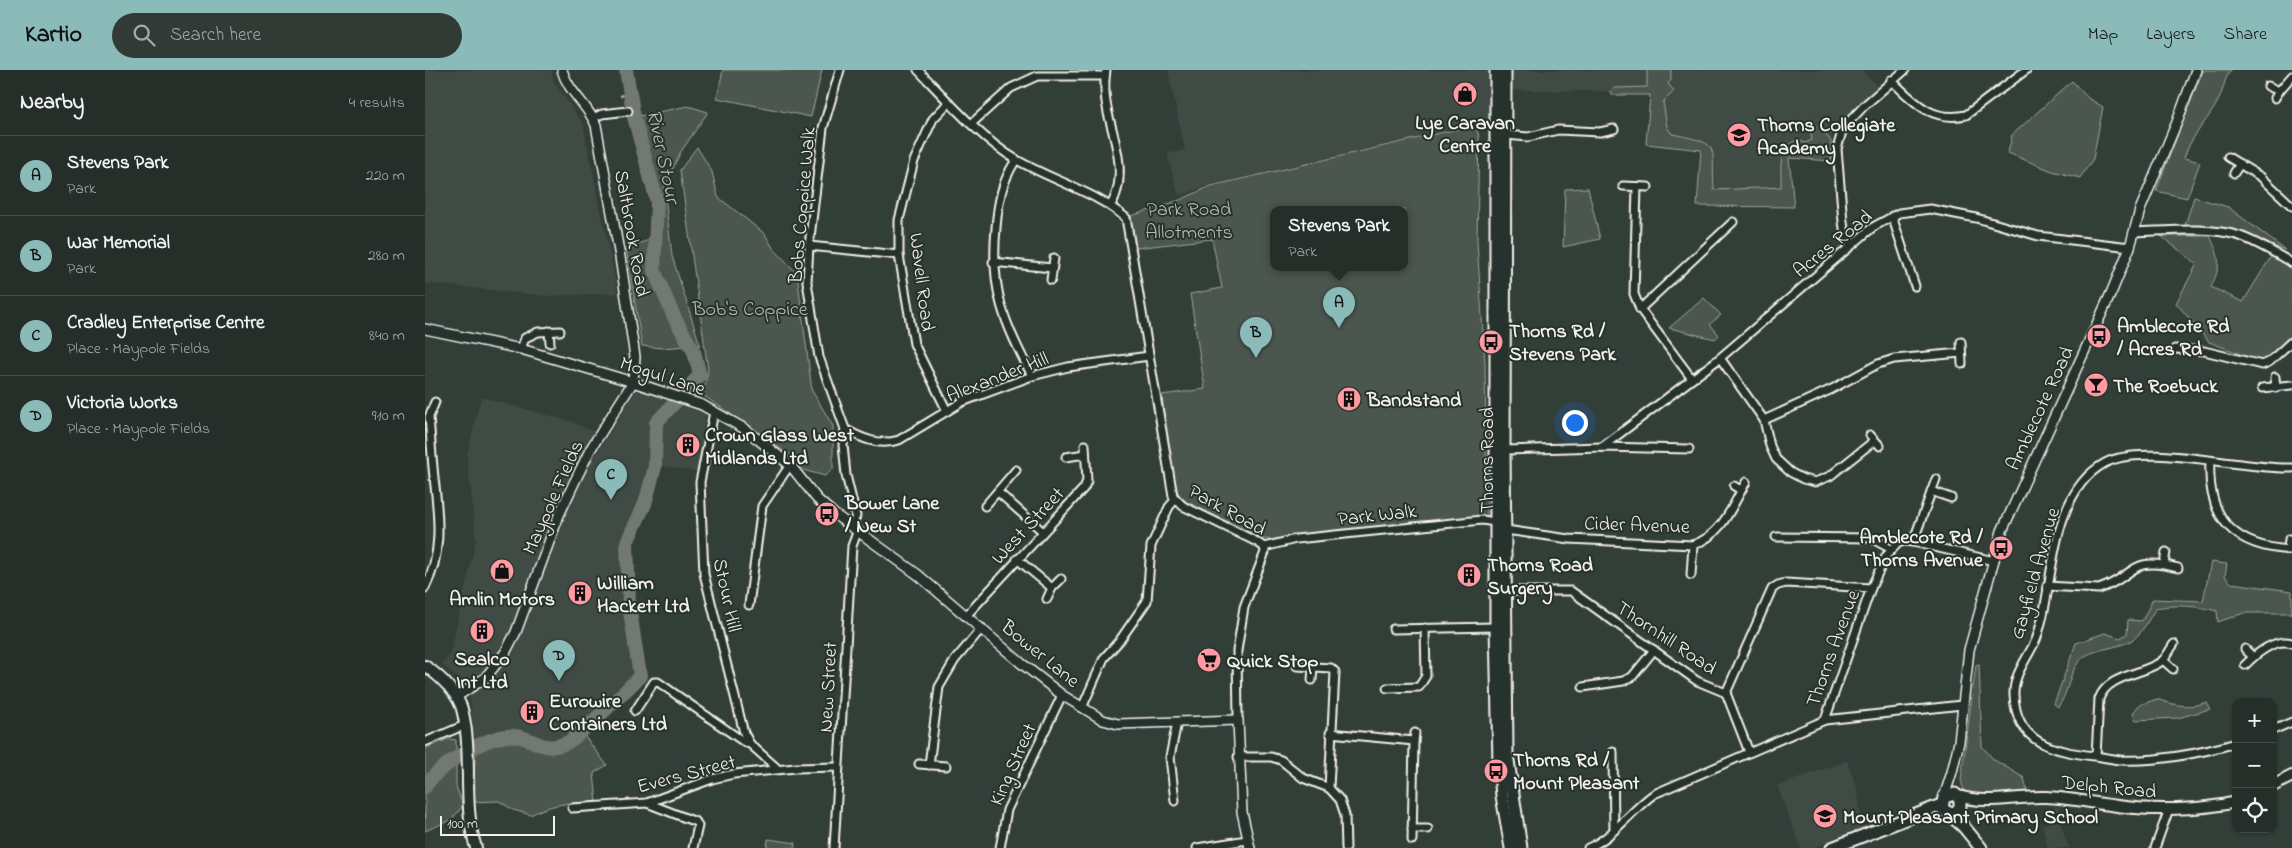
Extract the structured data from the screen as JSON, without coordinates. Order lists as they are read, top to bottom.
{
  "streets": {
    "main road": ["Thorns Road", "Delph Road"],
    "street": [
      "Bobs Coppice Walk",
      "Saltbrook Road",
      "Acres Road",
      "Wavell Road",
      "Mogul Lane",
      "Alexander Hill",
      "Amblecote Road",
      "Maypole Fields",
      "Park Road",
      "Park Walk",
      "Cider Avenue",
      "West Street",
      "Gayfield Avenue",
      "Stour Hill",
      "Thornhill Road",
      "Thorns Avenue",
      "Bower Lane",
      "New Street",
      "King Street",
      "Evers Street"
    ]
  },
  "crossings": [
    ["Bobs Coppice Walk", "Alexander Hill"],
    ["Saltbrook Road", "Mogul Lane"],
    ["Saltbrook Road", "Maypole Fields"],
    ["Acres Road", "Amblecote Road"],
    ["Wavell Road", "Alexander Hill"],
    ["Mogul Lane", "Maypole Fields"],
    ["Mogul Lane", "Stour Hill"],
    ["Mogul Lane", "Bower Lane"],
    ["Mogul Lane", "New Street"],
    ["Alexander Hill", "Park Road"],
    ["Amblecote Road", "Delph Road"],
    ["Thorns Road", "Park Walk"],
    ["Thorns Road", "Cider Avenue"],
    ["Thorns Road", "Thornhill Road"],
    ["Park Road", "Park Walk"],
    ["Park Road", "Bower Lane"],
    ["West Street", "Bower Lane"],
    ["Stour Hill", "Evers Street"],
    ["Bower Lane", "New Street"],
    ["Bower Lane", "King Street"],
    ["New Street", "Evers Street"]
  ],
  "water": ["River Stour"],
  "parks": ["Park Road Allotments", "Bob's Coppice"],
  "places": {
    "shop": ["Lye Caravan Centre", "Amlin Motors"],
    "school or university": ["Thorns Collegiate Academy", "Mount Pleasant Primary School"],
    "bus stop": [
      "Amblecote Rd / Acres Rd",
      "Thorns Rd / Stevens Park",
      "Bower Lane / New St",
      "Amblecote Rd / Thorns Avenue",
      "Thorns Rd / Mount Pleasant"
    ],
    "bar": ["The Roebuck"],
    "building": [
      "Bandstand",
      "Crown Glass West Midlands Ltd",
      "Thorns Road Surgery",
      "William Hackett Ltd",
      "Sealco Int Ltd",
      "Eurowire Containers Ltd"
    ],
    "supermarket": ["Quick Stop"]
  },
  "scale_bar": "100 m",
  "page": {
    "header": "Kartio",
    "search": "Search here",
    "nav": ["Map", "Layers", "Share"],
    "heading": ["Nearby", "4 results"],
    "list": [
      {
        "mark": "A",
        "name": "Stevens Park",
        "note": "Park",
        "value": "220 m"
      },
      {
        "mark": "B",
        "name": "War Memorial",
        "note": "Park",
        "value": "280 m"
      },
      {
        "mark": "C",
        "name": "Cradley Enterprise Centre",
        "note": "Place · Maypole Fields",
        "value": "840 m"
      },
      {
        "mark": "D",
        "name": "Victoria Works",
        "note": "Place · Maypole Fields",
        "value": "910 m"
      }
    ],
    "popup": ["Stevens Park", "Park"],
    "pins": [
      "A",
      "B",
      "C",
      "D"
    ],
    "map_buttons": ["+", "−"],
    "scale": "100 m"
  }
}
